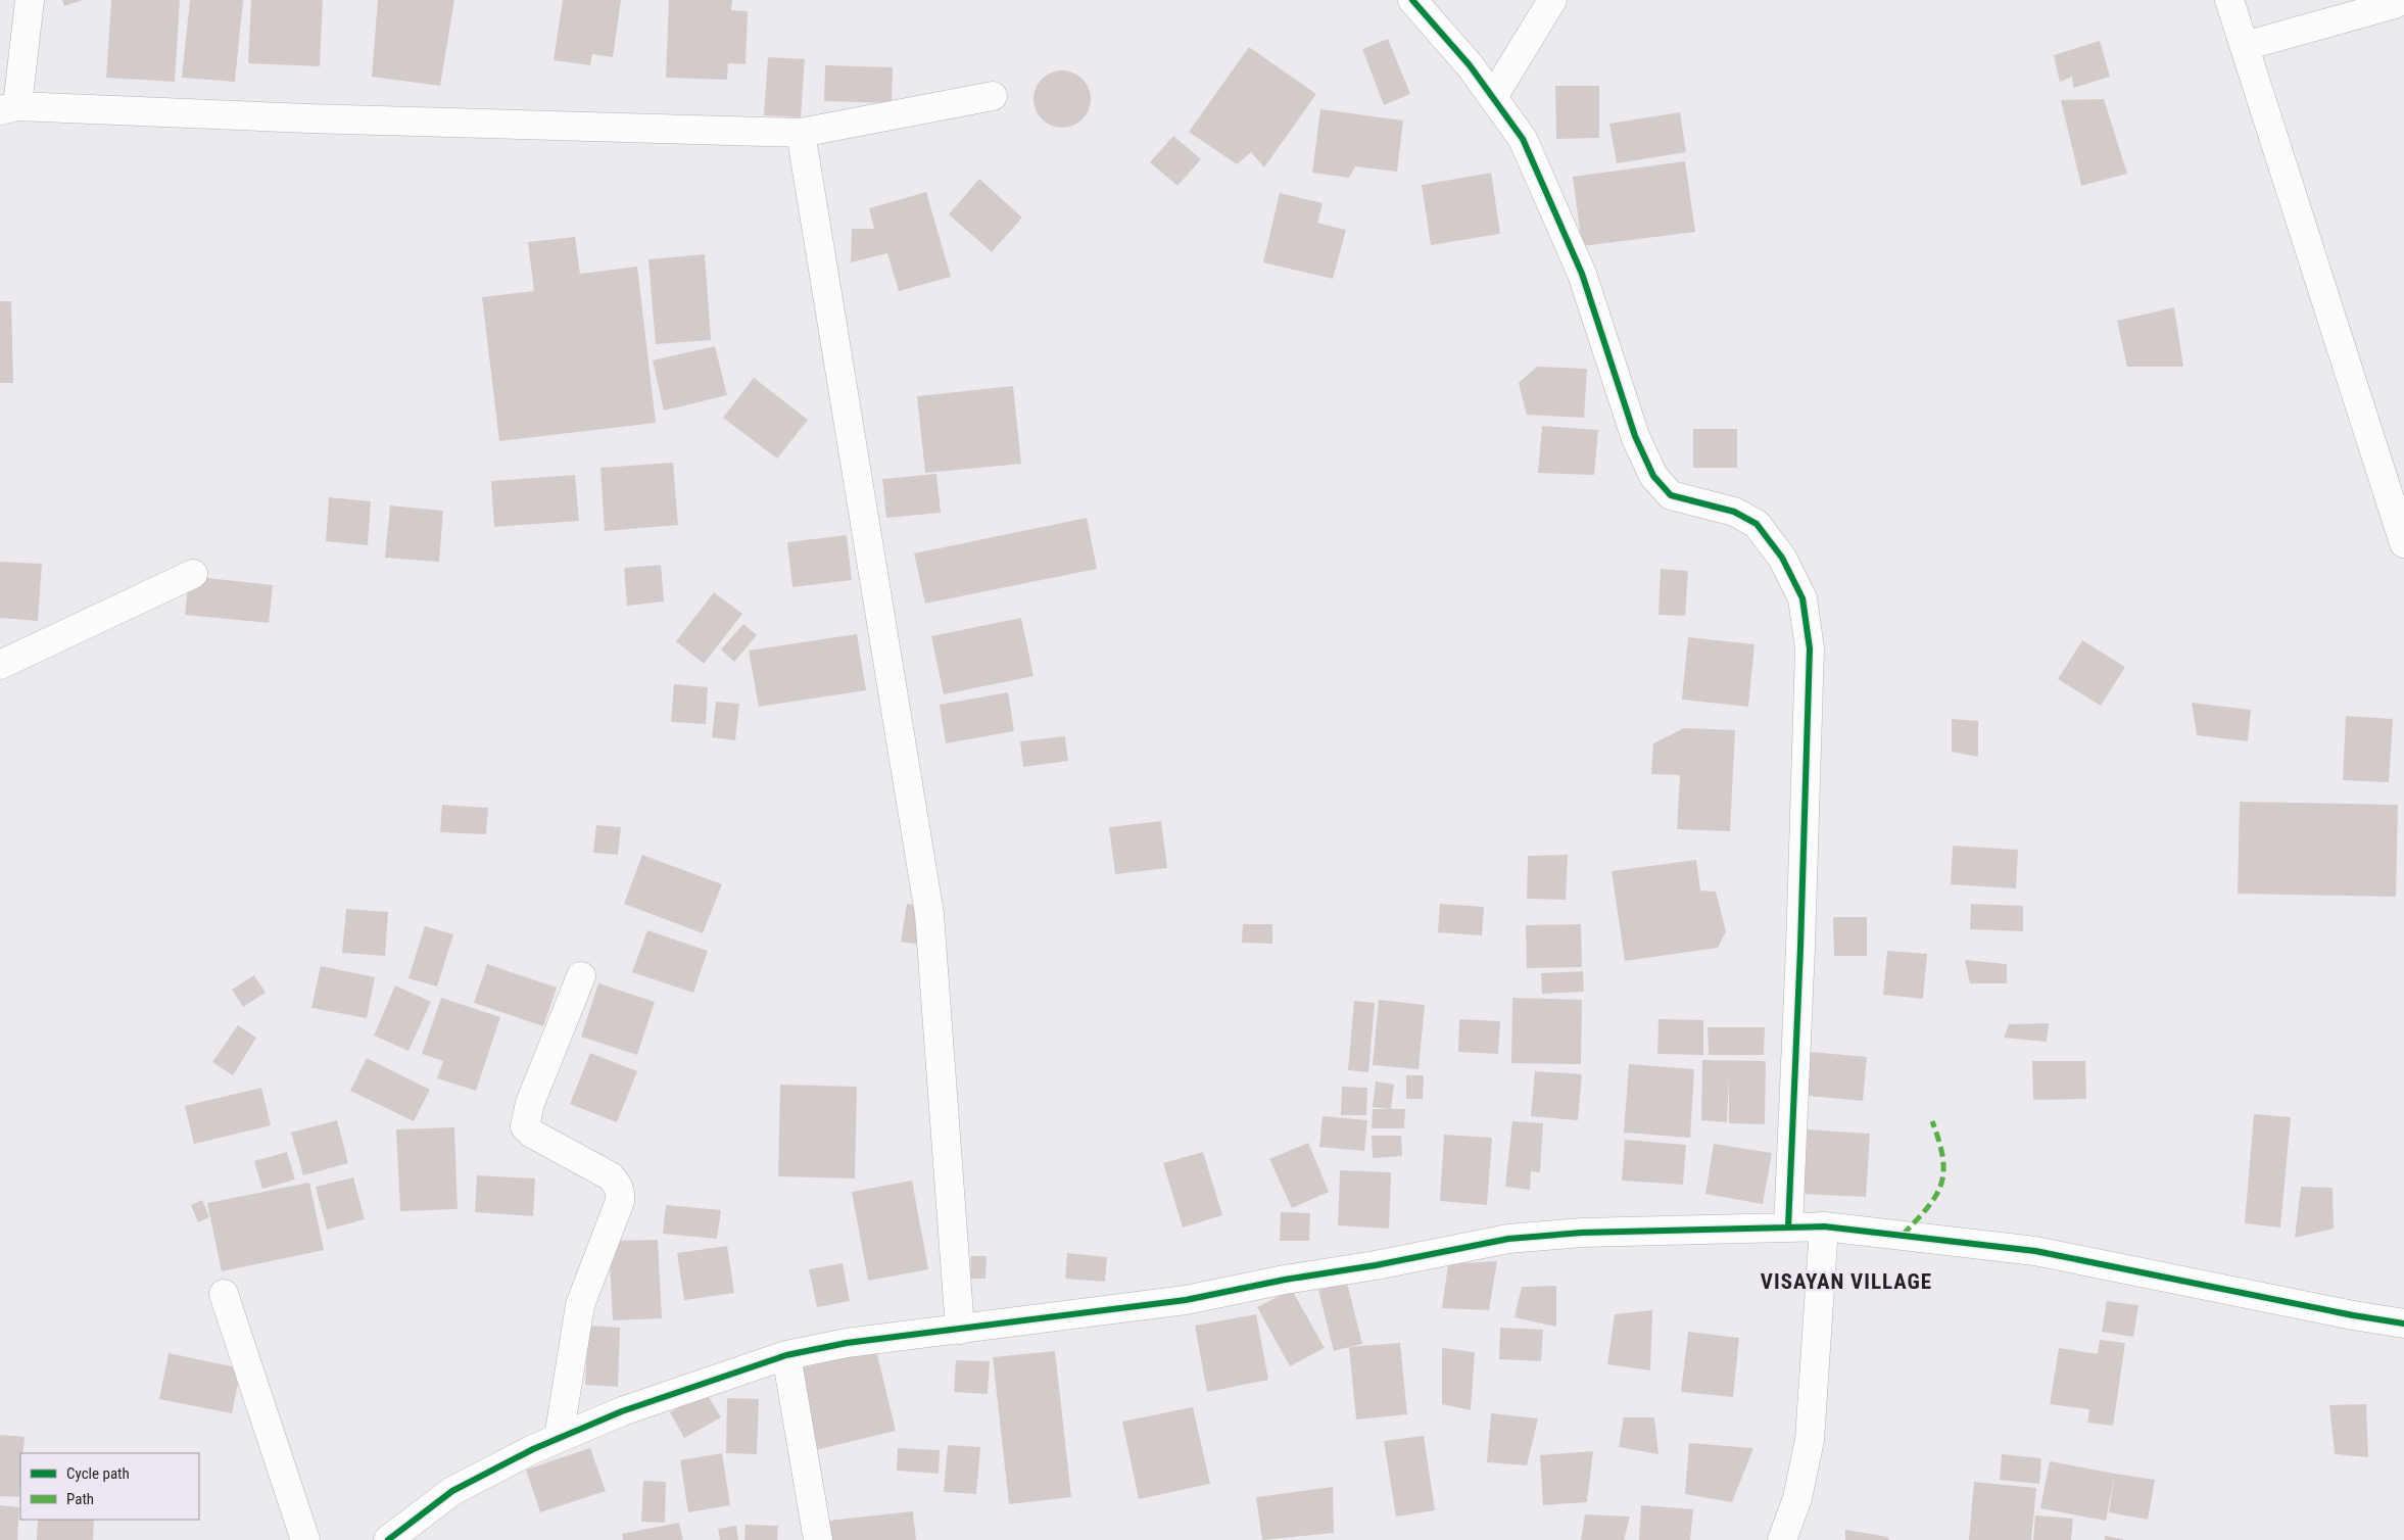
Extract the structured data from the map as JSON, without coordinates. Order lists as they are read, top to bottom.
{
  "districts": ["VISAYAN VILLAGE"],
  "legend": ["Cycle path", "Path"]
}
